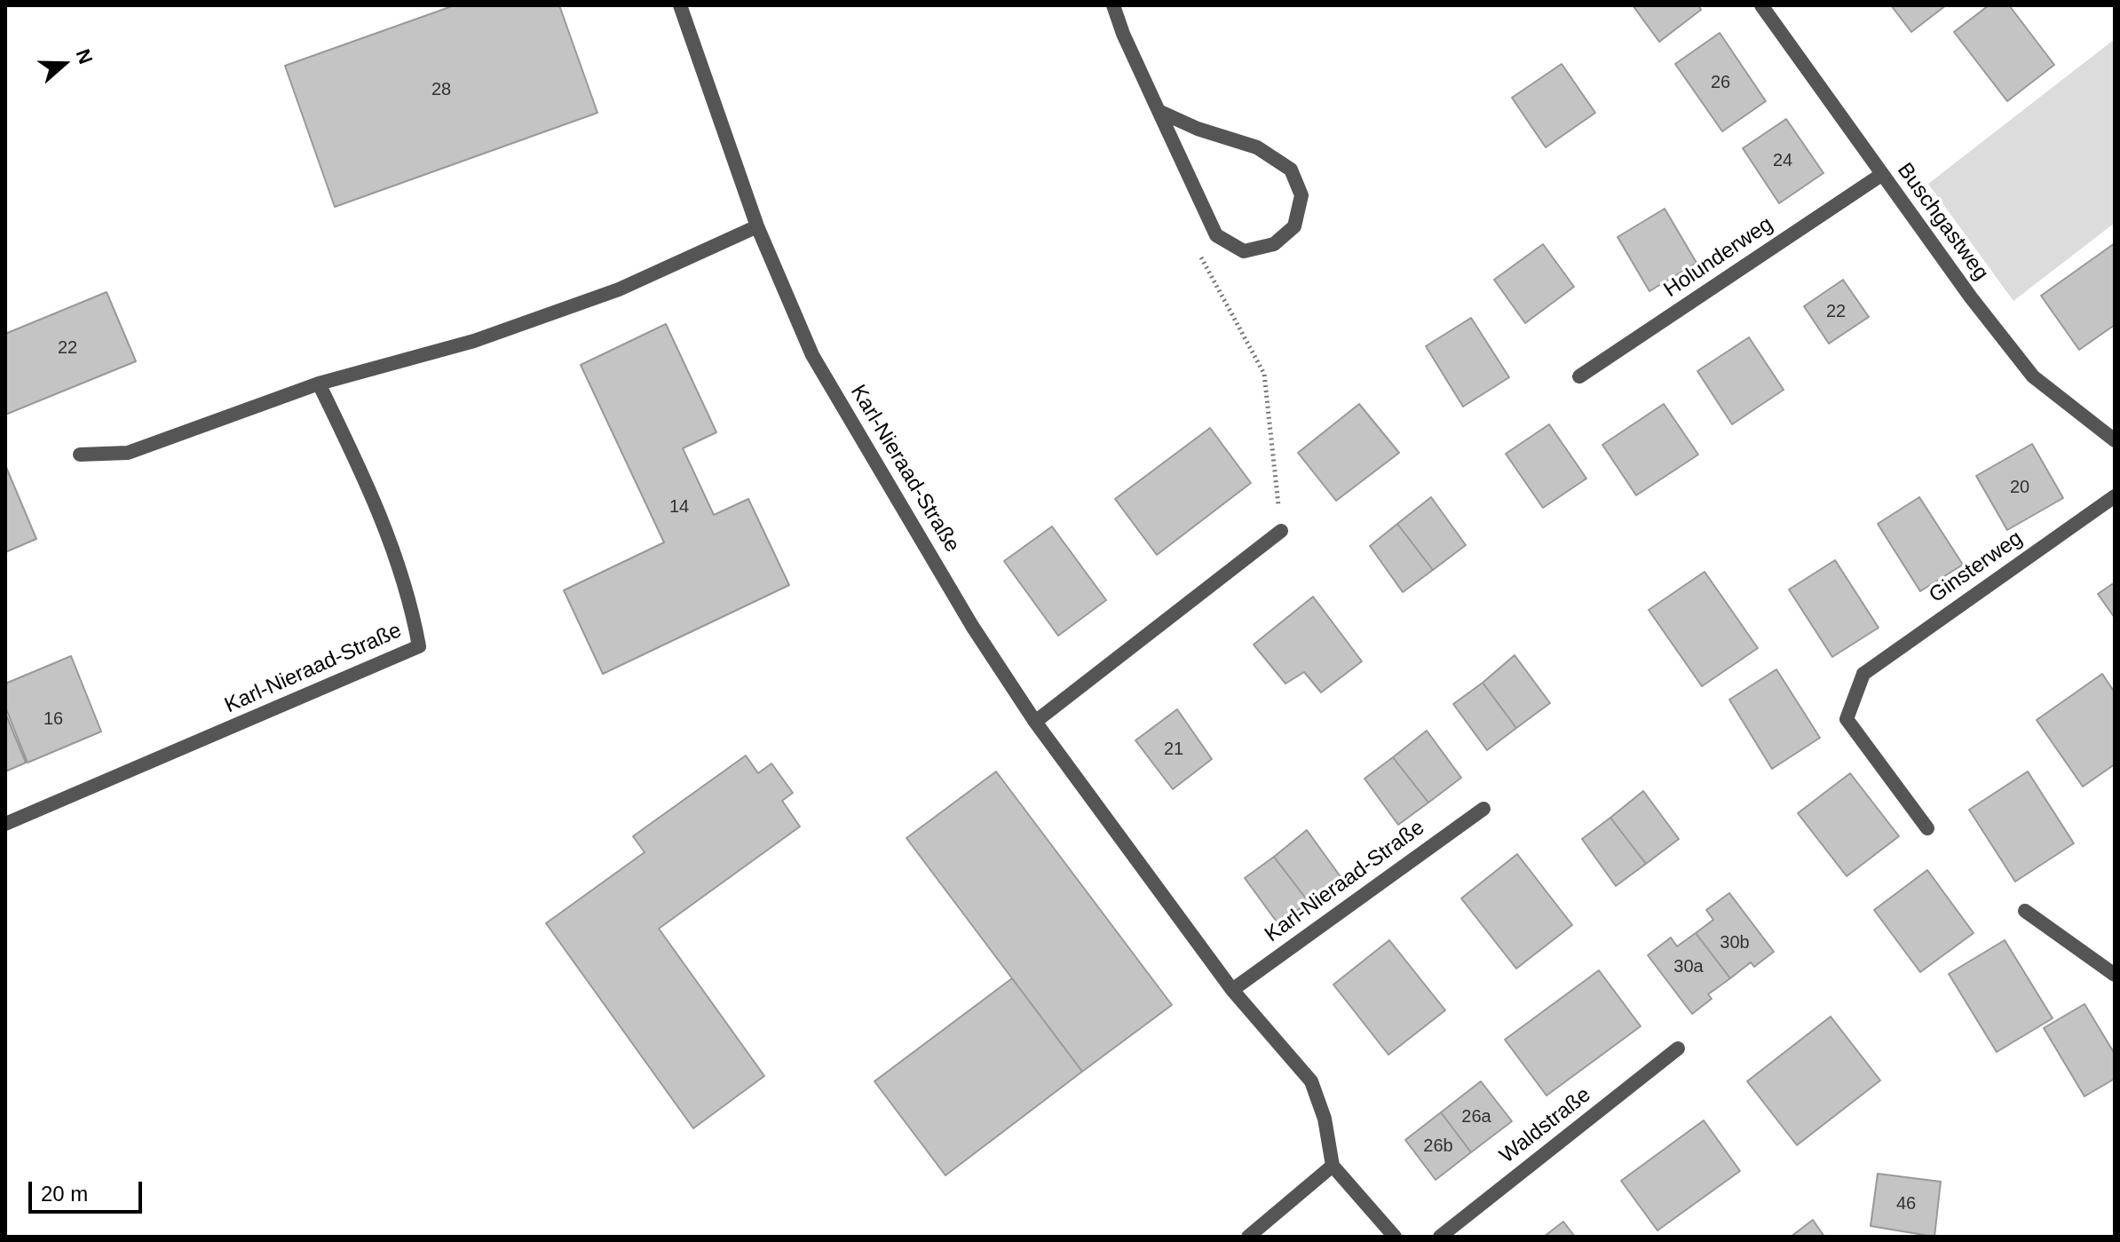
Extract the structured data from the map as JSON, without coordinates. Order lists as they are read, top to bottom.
{
  "streets": {
    "street": [
      "Buschgastweg",
      "Holunderweg",
      "Karl-Nieraad-Straße",
      "Ginsterweg",
      "Waldstraße"
    ]
  },
  "crossings": [
    ["Buschgastweg", "Holunderweg"]
  ],
  "house_numbers": [
    "26",
    "28",
    "24",
    "22",
    "22",
    "20",
    "14",
    "16",
    "21",
    "30b",
    "30a",
    "26a",
    "26b",
    "46"
  ],
  "scale_bar": "20 m",
  "north": "right"
}
